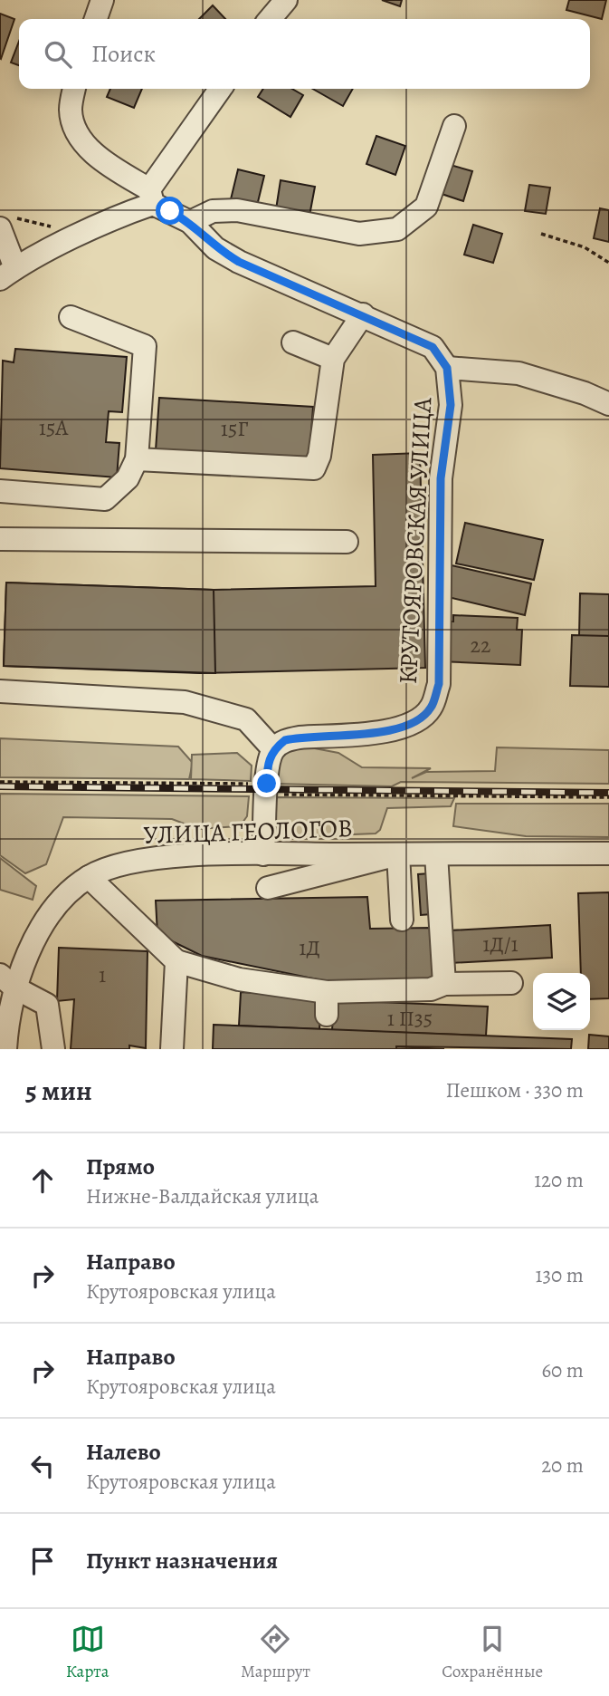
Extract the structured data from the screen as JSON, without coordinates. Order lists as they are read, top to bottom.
{
  "streets": {
    "street": ["КРУТОЯРОВСКАЯ УЛИЦА", "УЛИЦА ГЕОЛОГОВ"]
  },
  "house_numbers": [
    "15А",
    "15Г",
    "22",
    "1Д/1",
    "1Д",
    "1",
    "1 П35"
  ],
  "page": {
    "search": "Поиск",
    "heading": ["5 мин", "Пешком · 330 m"],
    "list": [
      ["Прямо", "Нижне-Валдайская улица", "120 m"],
      ["Направо", "Крутояровская улица", "130 m"],
      ["Направо", "Крутояровская улица", "60 m"],
      ["Налево", "Крутояровская улица", "20 m"],
      "Пункт назначения"
    ],
    "nav": ["Карта", "Маршрут", "Сохранённые"]
  }
}
